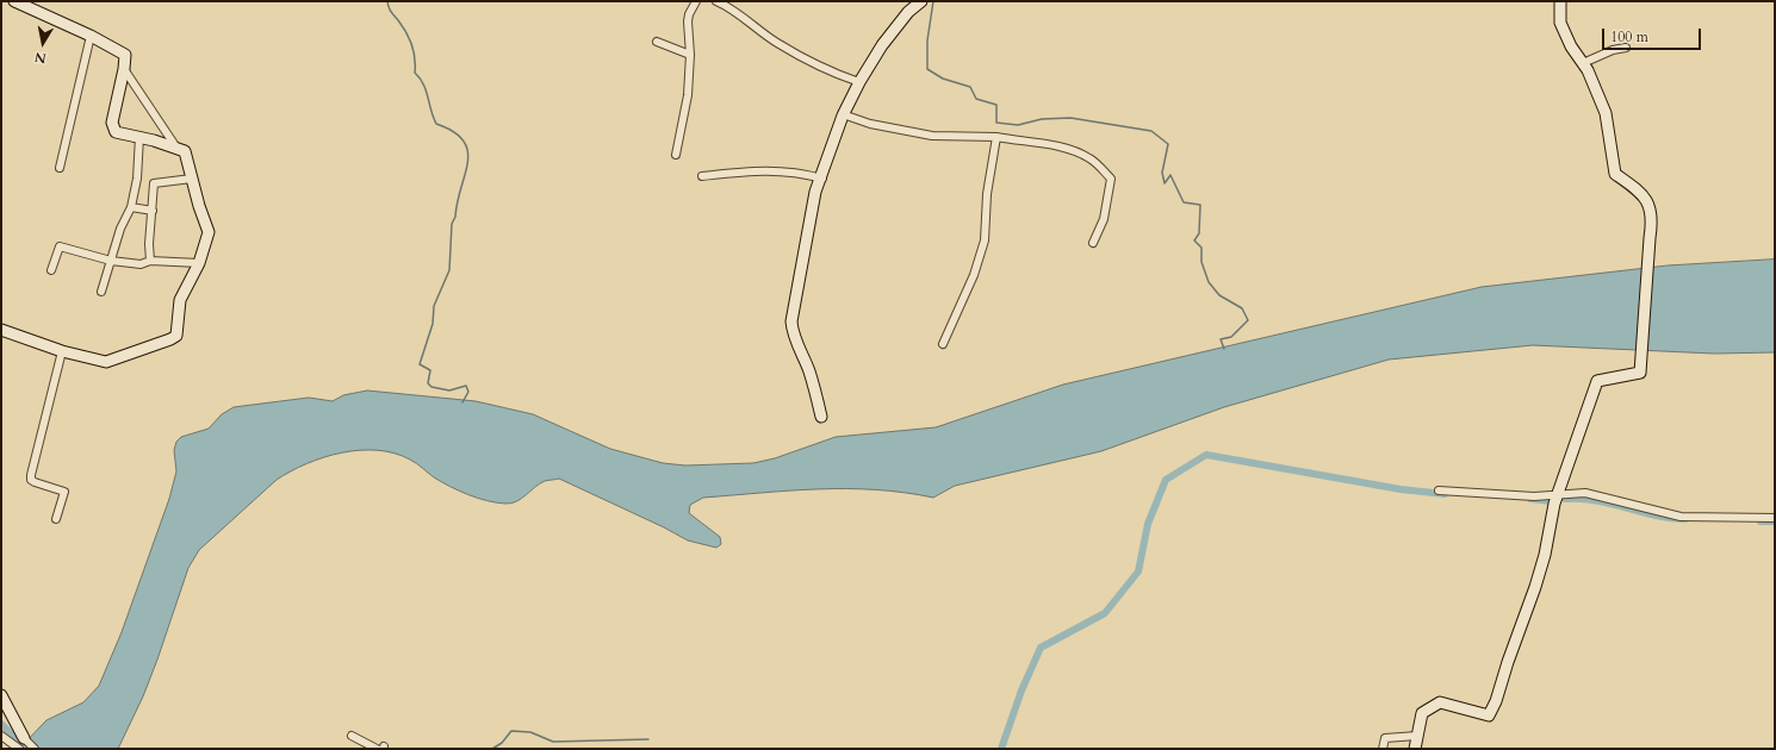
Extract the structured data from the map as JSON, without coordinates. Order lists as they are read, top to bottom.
{
  "scale_bar": "100 m",
  "north": "bottom"
}
